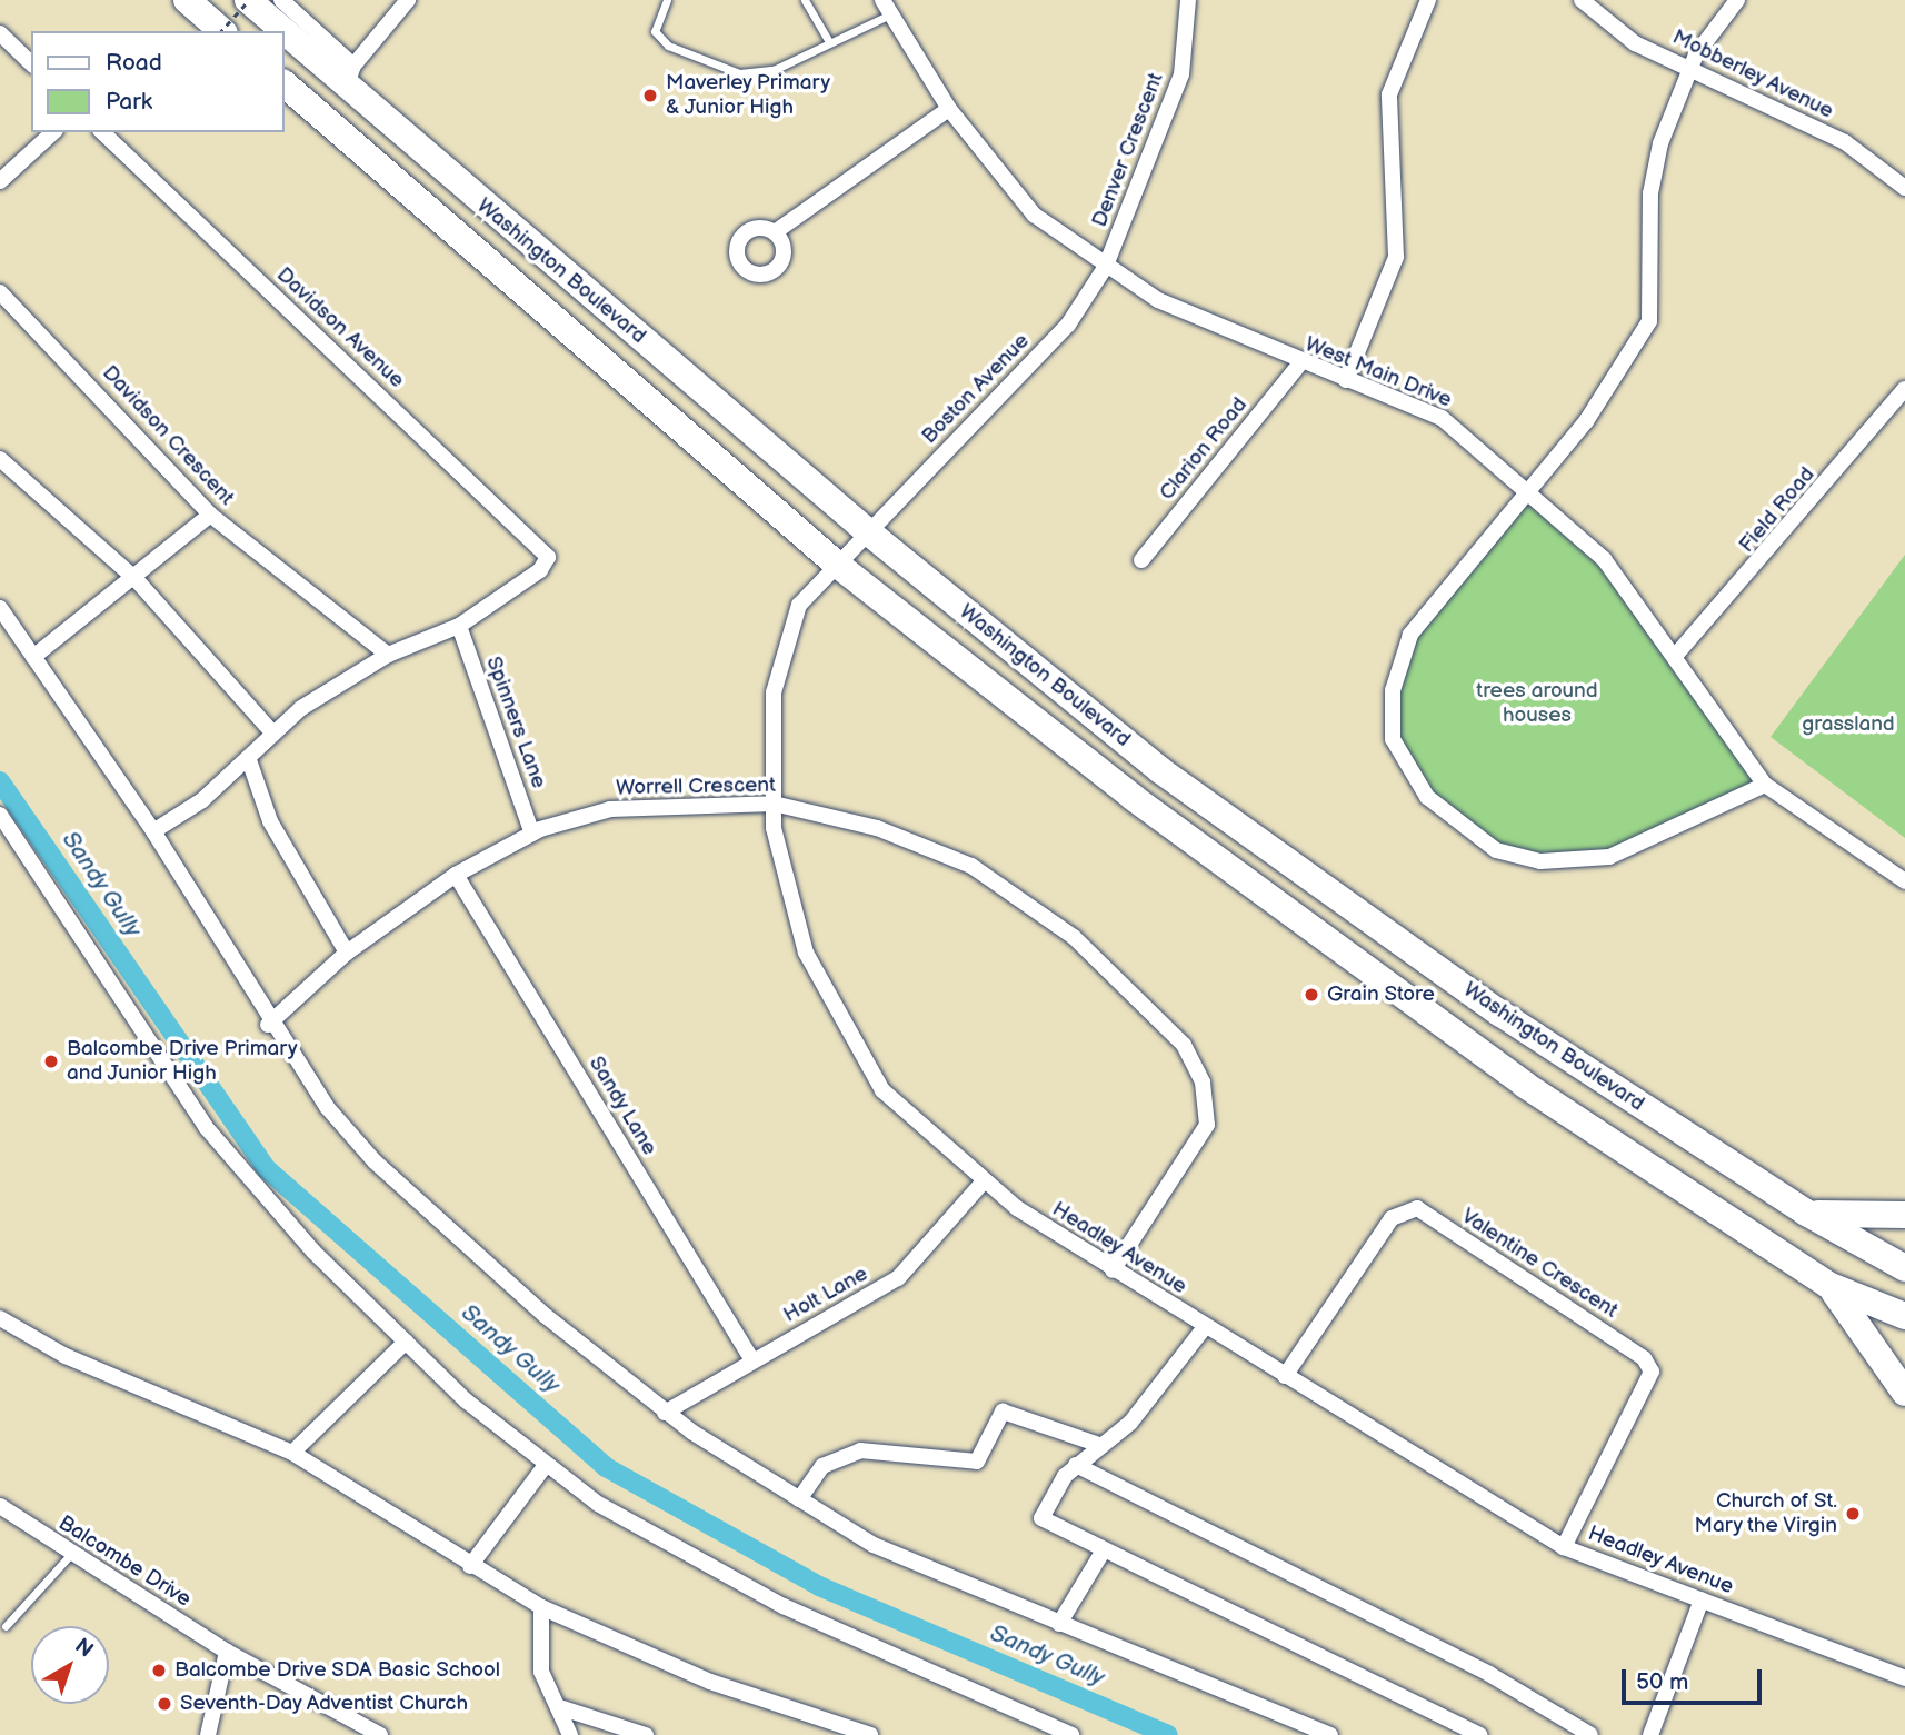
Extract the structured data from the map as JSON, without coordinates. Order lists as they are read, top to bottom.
{
  "streets": {
    "highway": ["Washington Boulevard"],
    "street": [
      "Mobberley Avenue",
      "Denver Crescent",
      "Davidson Avenue",
      "West Main Drive",
      "Boston Avenue",
      "Davidson Crescent",
      "Clarion Road",
      "Field Road",
      "Spinners Lane",
      "Worrell Crescent",
      "Sandy Lane",
      "Headley Avenue",
      "Valentine Crescent",
      "Holt Lane",
      "Balcombe Drive"
    ]
  },
  "crossings": [
    ["Denver Crescent", "West Main Drive"],
    ["Denver Crescent", "Boston Avenue"],
    ["Washington Boulevard", "Boston Avenue"],
    ["Washington Boulevard", "Headley Avenue"],
    ["Davidson Avenue", "Spinners Lane"],
    ["West Main Drive", "Boston Avenue"],
    ["West Main Drive", "Clarion Road"],
    ["West Main Drive", "Field Road"],
    ["Boston Avenue", "Headley Avenue"],
    ["Spinners Lane", "Worrell Crescent"],
    ["Worrell Crescent", "Sandy Lane"],
    ["Worrell Crescent", "Headley Avenue"],
    ["Sandy Lane", "Holt Lane"],
    ["Headley Avenue", "Valentine Crescent"],
    ["Headley Avenue", "Holt Lane"]
  ],
  "water": ["Sandy Gully"],
  "parks": ["trees around houses", "grassland"],
  "places": [
    "Maverley Primary & Junior High",
    "Grain Store",
    "Balcombe Drive Primary and Junior High",
    "Church of St. Mary the Virgin",
    "Balcombe Drive SDA Basic School",
    "Seventh-Day Adventist Church"
  ],
  "legend": ["Road", "Park"],
  "scale_bar": "50 m",
  "north": "top right"
}
